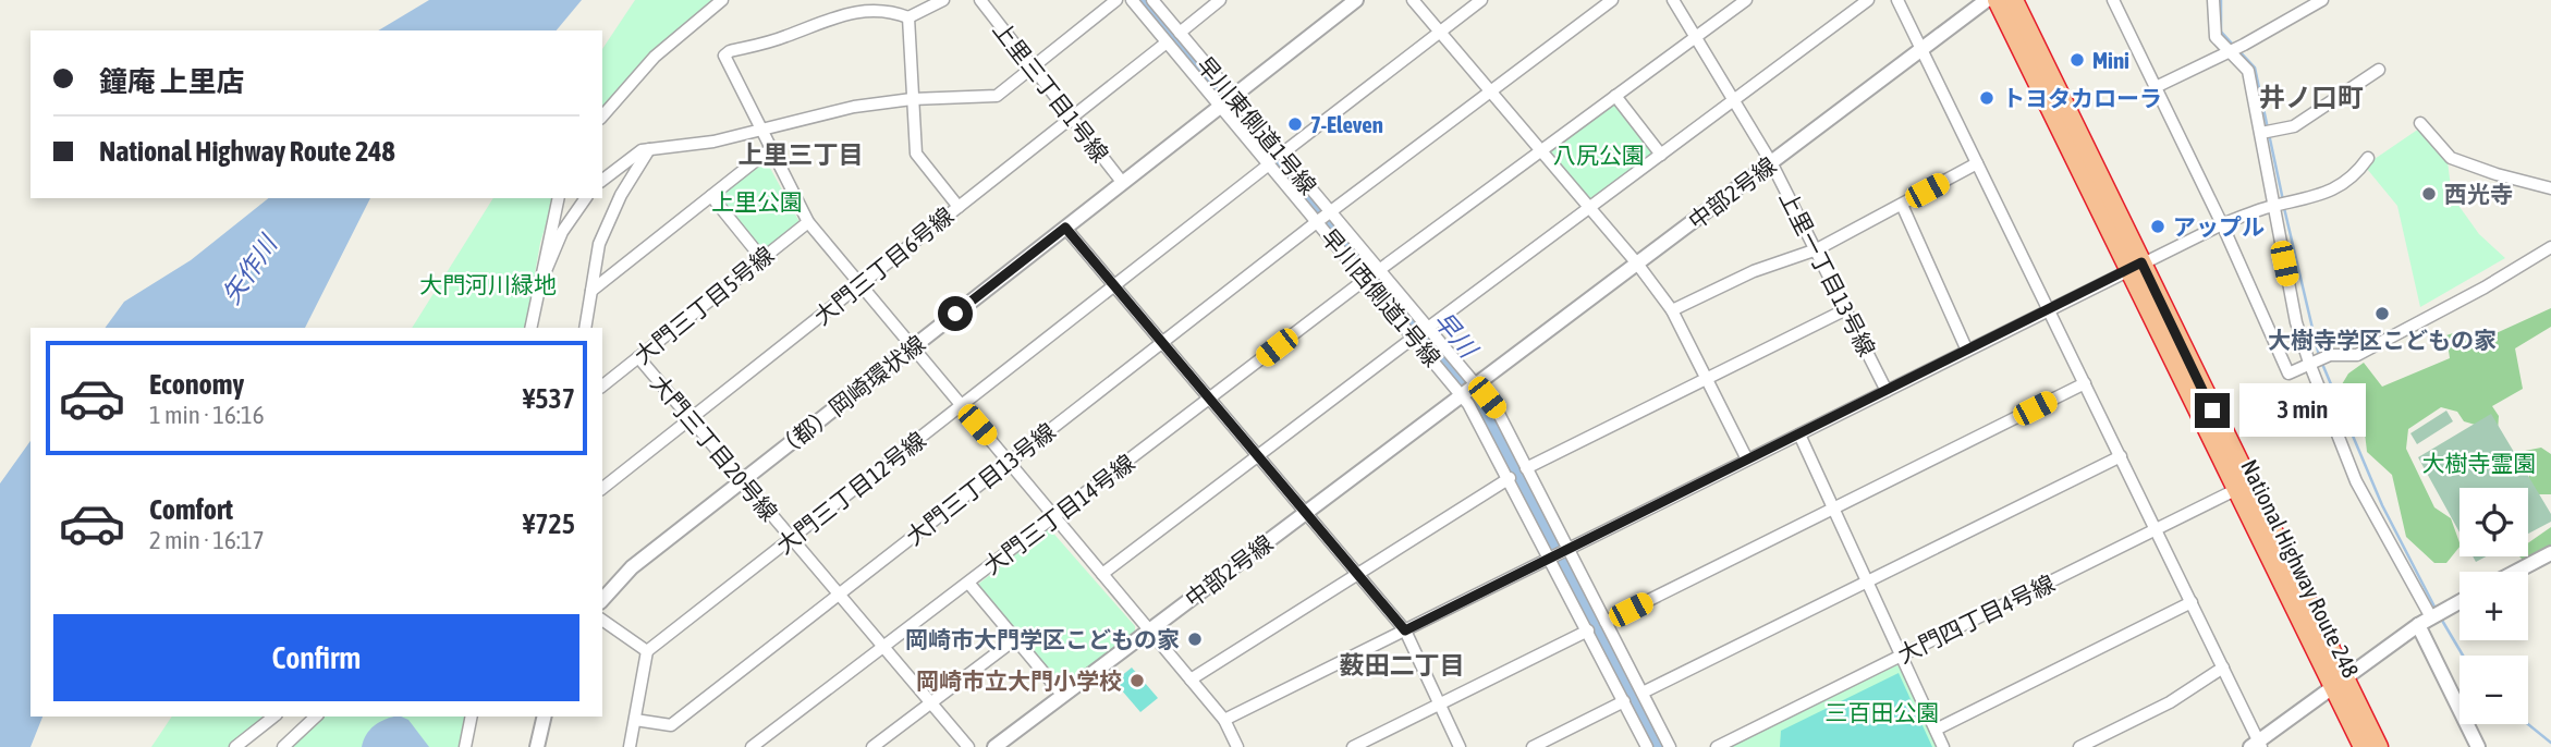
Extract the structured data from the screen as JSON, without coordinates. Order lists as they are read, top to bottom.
{
  "streets": {
    "highway": ["National Highway Route 248"],
    "street": [
      "上里三丁目1号線",
      "早川東側道1号線",
      "中部2号線",
      "大門三丁目6号線",
      "上里一丁目13号線",
      "早川西側道1号線",
      "大門三丁目5号線",
      "（都）岡崎環状線",
      "大門三丁目20号線",
      "大門三丁目13号線",
      "大門三丁目12号線",
      "大門三丁目14号線",
      "大門四丁目4号線"
    ]
  },
  "crossings": [
    ["上里三丁目1号線", "大門三丁目6号線"],
    ["上里三丁目1号線", "（都）岡崎環状線"],
    ["早川東側道1号線", "中部2号線"],
    ["早川東側道1号線", "（都）岡崎環状線"],
    ["早川東側道1号線", "大門三丁目13号線"],
    ["中部2号線", "上里一丁目13号線"],
    ["中部2号線", "早川西側道1号線"],
    ["大門三丁目6号線", "早川西側道1号線"],
    ["大門三丁目6号線", "大門三丁目20号線"],
    ["早川西側道1号線", "（都）岡崎環状線"],
    ["早川西側道1号線", "大門三丁目13号線"],
    ["早川西側道1号線", "大門三丁目12号線"],
    ["早川西側道1号線", "大門三丁目14号線"],
    ["大門三丁目5号線", "大門三丁目20号線"],
    ["（都）岡崎環状線", "大門三丁目20号線"],
    ["大門三丁目20号線", "大門三丁目13号線"],
    ["大門三丁目20号線", "大門三丁目12号線"],
    ["大門三丁目20号線", "大門三丁目14号線"],
    ["National Highway Route 248", "大門四丁目4号線"]
  ],
  "districts": ["井ノ口町", "上里三丁目", "薮田二丁目"],
  "water": ["矢作川", "早川"],
  "parks": [
    "八尻公園",
    "上里公園",
    "大門河川緑地",
    "大樹寺霊園",
    "三百田公園"
  ],
  "places": [
    "Mini",
    "トヨタカローラ",
    "7-Eleven",
    "西光寺",
    "アップル",
    "大樹寺学区こどもの家",
    "岡崎市大門学区こどもの家",
    "岡崎市立大門小学校"
  ],
  "page": {
    "banner": ["鐘庵 上里店", "National Highway Route 248"],
    "list": [
      {
        "name": "Economy",
        "note": "1 min · 16:16",
        "value": "¥537"
      },
      {
        "name": "Comfort",
        "note": "2 min · 16:17",
        "value": "¥725"
      }
    ],
    "bubble": "3 min",
    "map_buttons": ["+", "−"],
    "buttons": "Confirm"
  }
}
